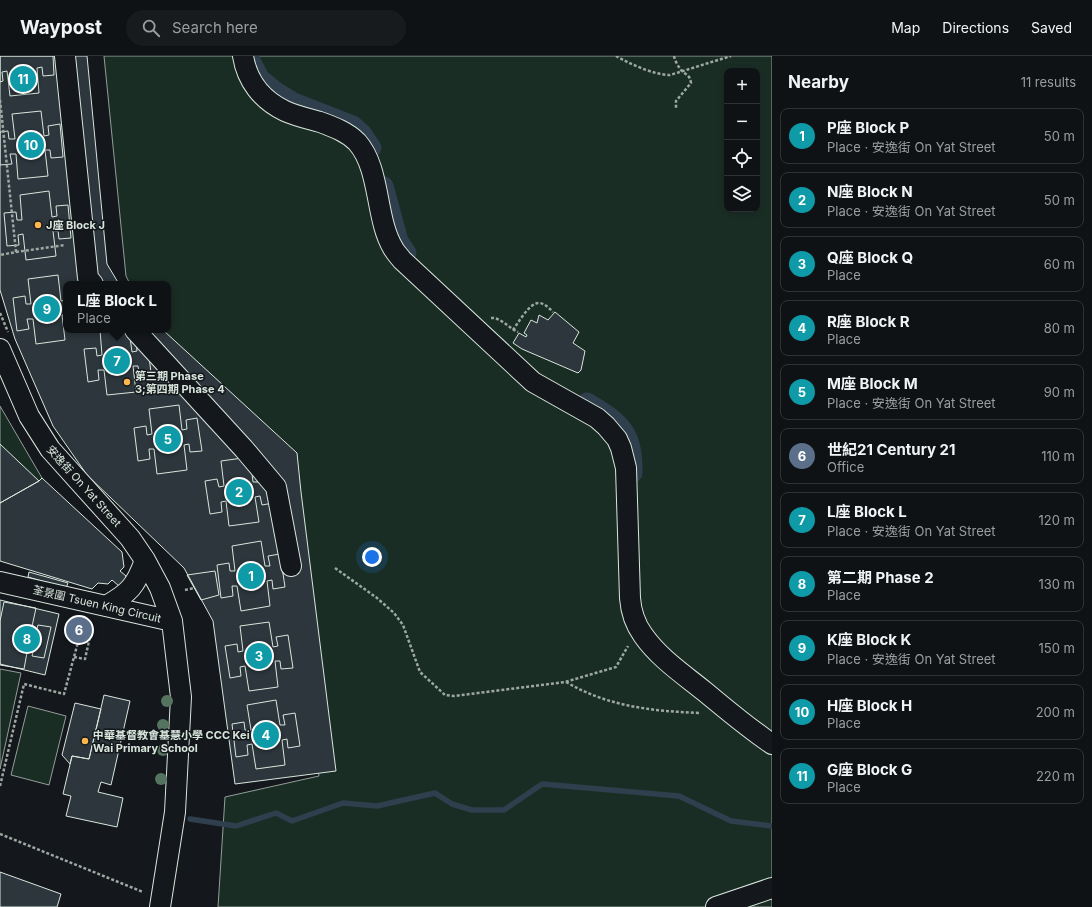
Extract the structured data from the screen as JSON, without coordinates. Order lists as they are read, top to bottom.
{
  "streets": {
    "street": ["安逸街 On Yat Street", "荃景圍 Tsuen King Circuit"]
  },
  "crossings": [
    ["安逸街 On Yat Street", "荃景圍 Tsuen King Circuit"]
  ],
  "places": ["J座 Block J", "第三期 Phase 3;第四期 Phase 4", "中華基督教會基慧小學 CCC Kei Wai Primary School"],
  "page": {
    "header": "Waypost",
    "search": "Search here",
    "nav": ["Map", "Directions", "Saved"],
    "heading": ["Nearby", "11 results"],
    "pins": [
      "11",
      "10",
      "9",
      "7",
      "5",
      "2",
      "1",
      "6",
      "8",
      "3",
      "4"
    ],
    "map_buttons": ["+", "−"],
    "list": [
      {
        "mark": "1",
        "name": "P座 Block P",
        "note": "Place · 安逸街 On Yat Street",
        "value": "50 m"
      },
      {
        "mark": "2",
        "name": "N座 Block N",
        "note": "Place · 安逸街 On Yat Street",
        "value": "50 m"
      },
      {
        "mark": "3",
        "name": "Q座 Block Q",
        "note": "Place",
        "value": "60 m"
      },
      {
        "mark": "4",
        "name": "R座 Block R",
        "note": "Place",
        "value": "80 m"
      },
      {
        "mark": "5",
        "name": "M座 Block M",
        "note": "Place · 安逸街 On Yat Street",
        "value": "90 m"
      },
      {
        "mark": "6",
        "name": "世紀21 Century 21",
        "note": "Office",
        "value": "110 m"
      },
      {
        "mark": "7",
        "name": "L座 Block L",
        "note": "Place · 安逸街 On Yat Street",
        "value": "120 m"
      },
      {
        "mark": "8",
        "name": "第二期 Phase 2",
        "note": "Place",
        "value": "130 m"
      },
      {
        "mark": "9",
        "name": "K座 Block K",
        "note": "Place · 安逸街 On Yat Street",
        "value": "150 m"
      },
      {
        "mark": "10",
        "name": "H座 Block H",
        "note": "Place",
        "value": "200 m"
      },
      {
        "mark": "11",
        "name": "G座 Block G",
        "note": "Place",
        "value": "220 m"
      }
    ],
    "popup": ["L座 Block L", "Place"]
  }
}
